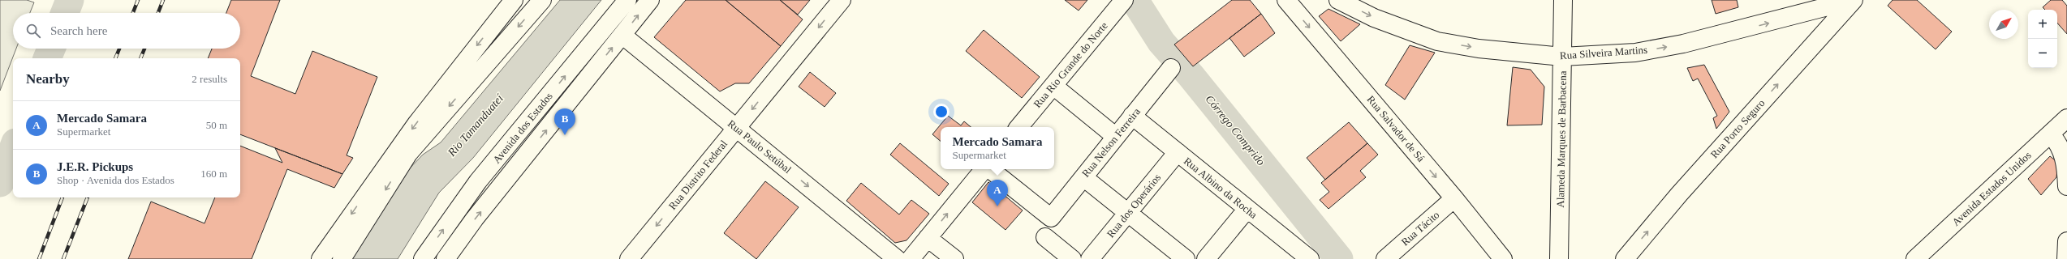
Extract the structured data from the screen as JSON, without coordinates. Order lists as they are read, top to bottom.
{
  "streets": {
    "main road": [
      "Rua Silveira Martins",
      "Rua Rio Grande do Norte",
      "Avenida dos Estados",
      "Rua Salvador de Sá",
      "Rua Porto Seguro",
      "Alameda Marques de Barbacena",
      "Rua Nelson Ferreira",
      "Rua Paulo Setúbal",
      "Rua Distrito Federal",
      "Rua Albino da Rocha",
      "Avenida Estados Unidos",
      "Rua dos Operários",
      "Rua Tácito"
    ]
  },
  "crossings": [
    ["Rua Silveira Martins", "Rua Porto Seguro"],
    ["Rua Silveira Martins", "Alameda Marques de Barbacena"],
    ["Avenida dos Estados", "Rua Paulo Setúbal"],
    ["Rua Salvador de Sá", "Rua Tácito"],
    ["Rua Nelson Ferreira", "Rua Albino da Rocha"],
    ["Rua Paulo Setúbal", "Rua Distrito Federal"],
    ["Rua Albino da Rocha", "Rua dos Operários"]
  ],
  "one_way": [
    "Rua Silveira Martins",
    "Rua Salvador de Sá",
    "Rua Porto Seguro",
    "Rua Paulo Setúbal",
    "Rua Distrito Federal"
  ],
  "water": ["Rio Tamanduateí", "Córrego Comprido"],
  "north": "top right",
  "page": {
    "map_buttons": ["+", "−"],
    "search": "Search here",
    "heading": ["Nearby", "2 results"],
    "list": [
      {
        "mark": "A",
        "name": "Mercado Samara",
        "note": "Supermarket",
        "value": "50 m"
      },
      {
        "mark": "B",
        "name": "J.E.R. Pickups",
        "note": "Shop · Avenida dos Estados",
        "value": "160 m"
      }
    ],
    "pins": ["B", "A"],
    "popup": ["Mercado Samara", "Supermarket"]
  }
}
